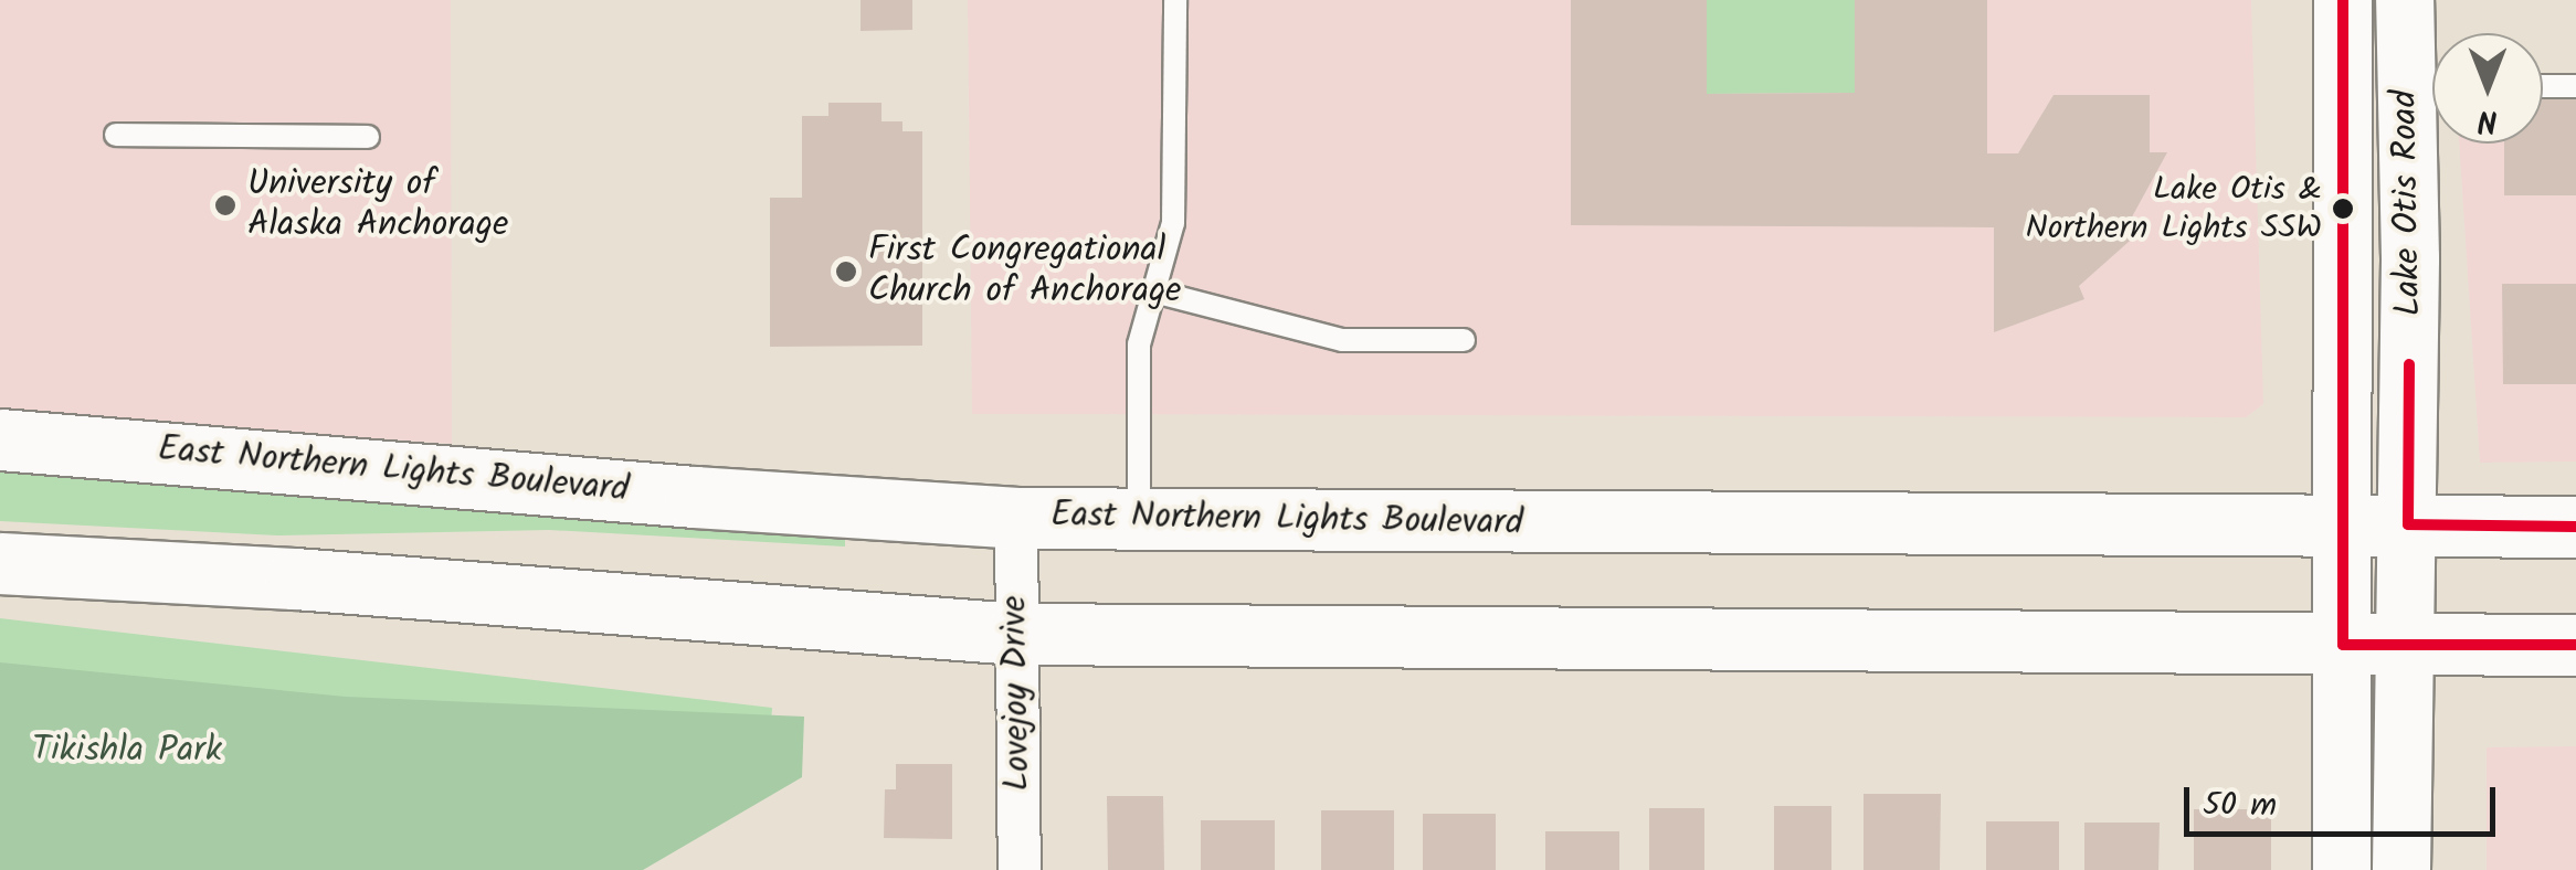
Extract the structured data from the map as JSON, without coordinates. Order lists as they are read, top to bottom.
{
  "streets": {
    "main road": ["Lake Otis Road", "East Northern Lights Boulevard"],
    "street": ["Lovejoy Drive"]
  },
  "crossings": [
    ["Lake Otis Road", "East Northern Lights Boulevard"],
    ["East Northern Lights Boulevard", "Lovejoy Drive"]
  ],
  "parks": ["Tikishla Park"],
  "places": ["University of Alaska Anchorage", "Lake Otis & Northern Lights SSW", "First Congregational Church of Anchorage"],
  "scale_bar": "50 m",
  "north": "bottom"
}
